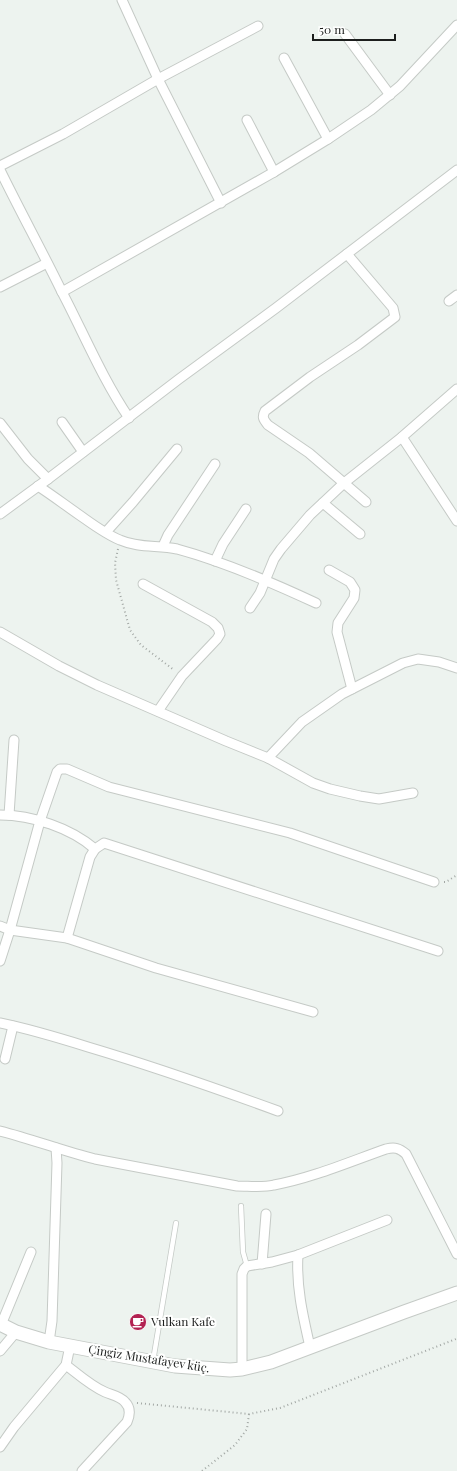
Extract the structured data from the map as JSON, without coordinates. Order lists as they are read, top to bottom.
{
  "streets": {
    "street": ["Çingiz Mustafayev küç."]
  },
  "places": {
    "cafe": ["Vulkan Kafe"]
  },
  "scale_bar": "50 m"
}
